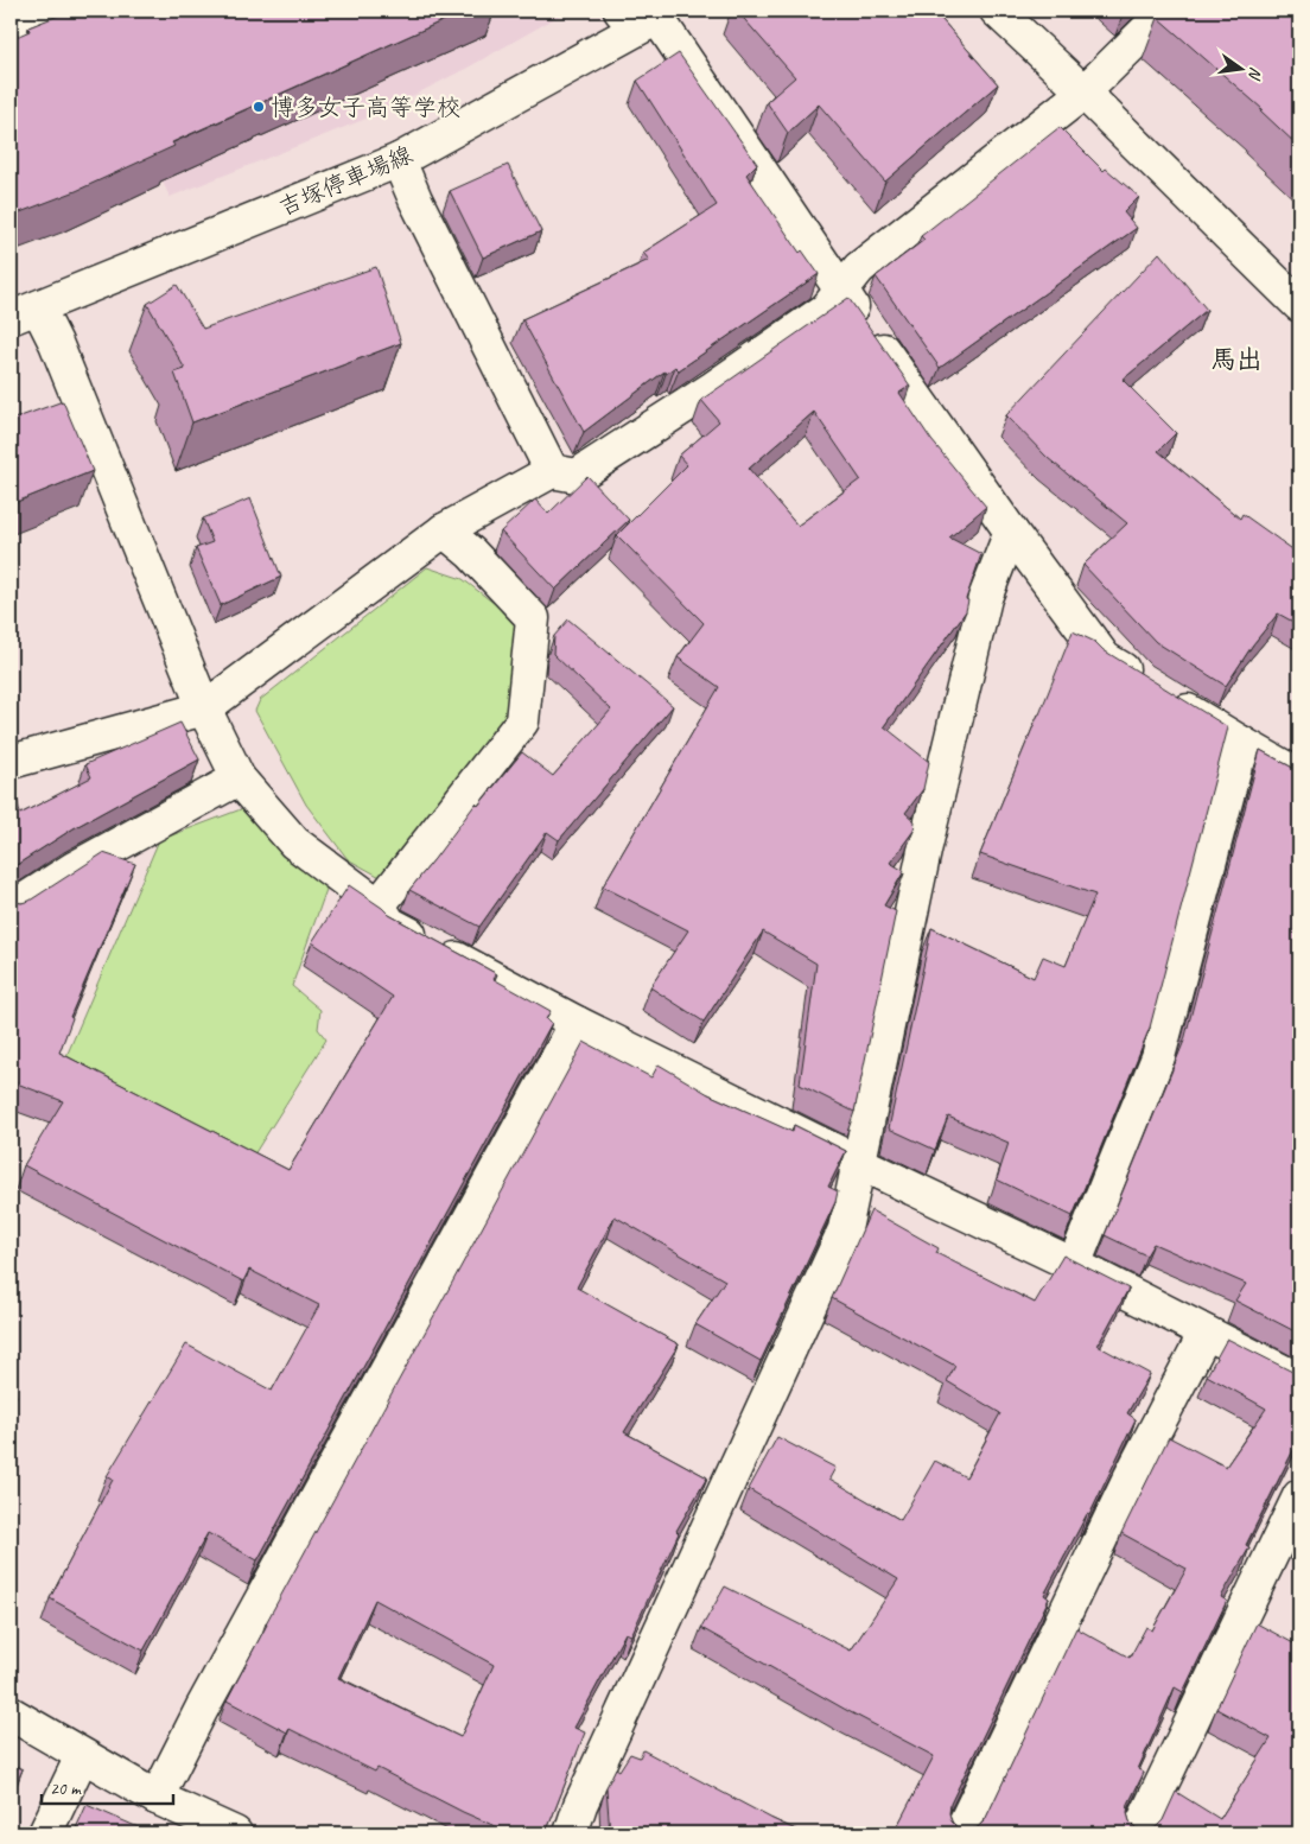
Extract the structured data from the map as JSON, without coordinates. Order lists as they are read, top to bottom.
{
  "streets": {
    "street": ["吉塚停車場線"]
  },
  "districts": ["馬出"],
  "places": ["博多女子高等学校"],
  "scale_bar": "20 m",
  "north": "right"
}
